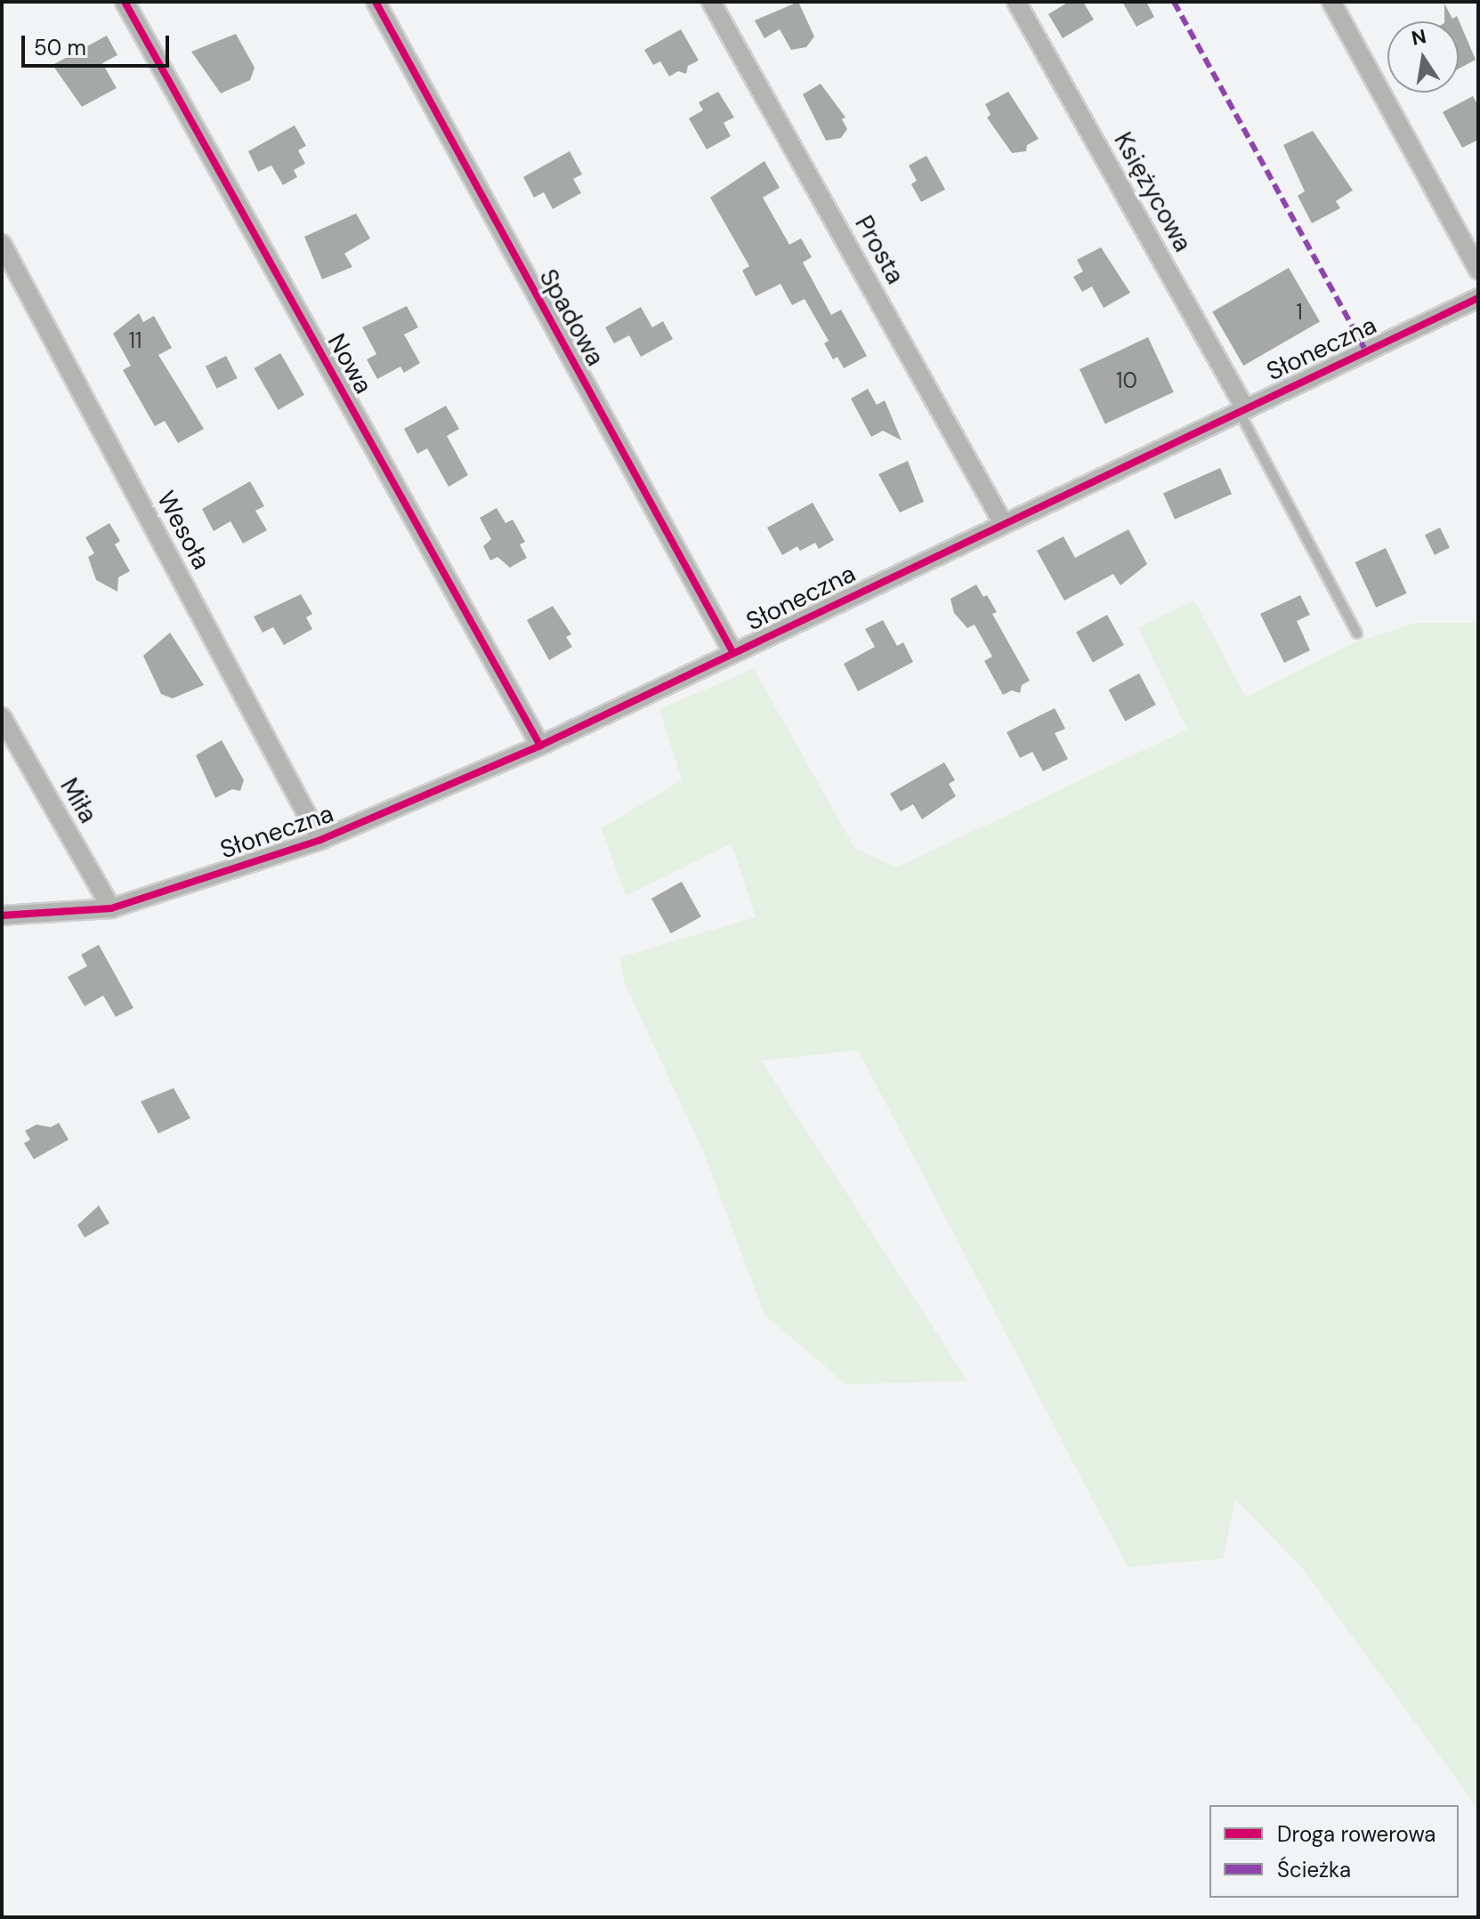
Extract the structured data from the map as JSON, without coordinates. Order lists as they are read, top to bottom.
{
  "streets": {
    "street": [
      "Księżycowa",
      "Prosta",
      "Spadowa",
      "Słoneczna",
      "Nowa",
      "Wesoła",
      "Miła"
    ]
  },
  "crossings": [
    ["Księżycowa", "Słoneczna"],
    ["Prosta", "Słoneczna"],
    ["Spadowa", "Słoneczna"],
    ["Słoneczna", "Nowa"],
    ["Słoneczna", "Wesoła"],
    ["Słoneczna", "Miła"]
  ],
  "house_numbers": ["1", "11", "10"],
  "legend": ["Droga rowerowa", "Ścieżka"],
  "scale_bar": "50 m",
  "north": "top"
}
